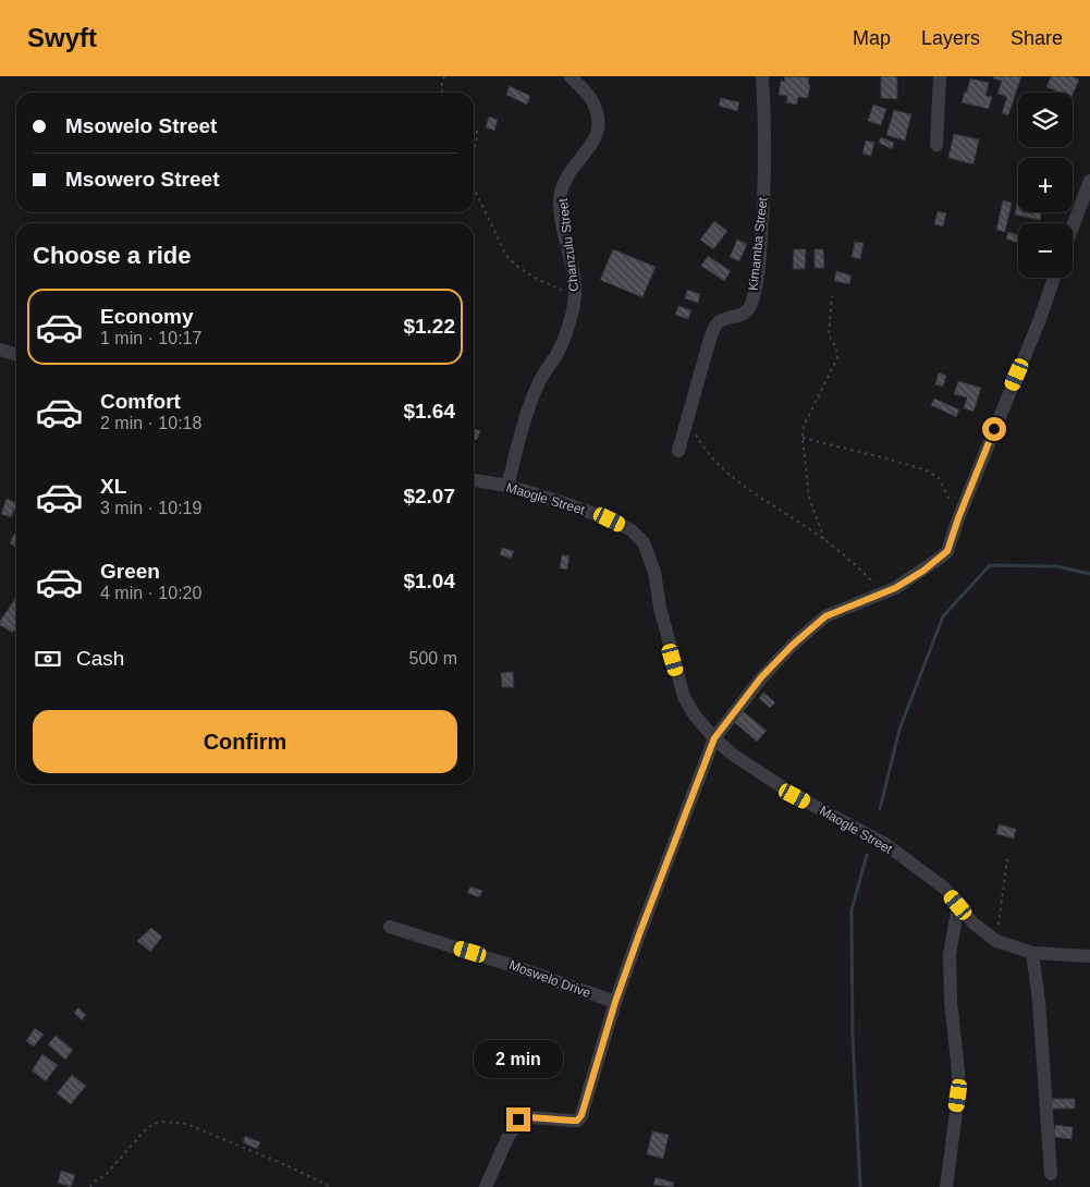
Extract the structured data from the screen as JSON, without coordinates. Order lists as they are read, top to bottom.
{
  "streets": {
    "street": [
      "Kimamba Street",
      "Chanzulu Street",
      "Maogle Street",
      "Moswelo Drive"
    ]
  },
  "crossings": [
    ["Chanzulu Street", "Maogle Street"]
  ],
  "page": {
    "header": "Swyft",
    "nav": ["Map", "Layers", "Share"],
    "map_buttons": ["+", "−"],
    "banner": ["Msowelo Street", "Msowero Street"],
    "heading": "Choose a ride",
    "list": [
      {
        "name": "Economy",
        "note": "1 min · 10:17",
        "value": "$1.22"
      },
      {
        "name": "Comfort",
        "note": "2 min · 10:18",
        "value": "$1.64"
      },
      {
        "name": "XL",
        "note": "3 min · 10:19",
        "value": "$2.07"
      },
      {
        "name": "Green",
        "note": "4 min · 10:20",
        "value": "$1.04"
      }
    ],
    "pay": ["Cash", "500 m"],
    "buttons": "Confirm",
    "bubble": "2 min"
  }
}
